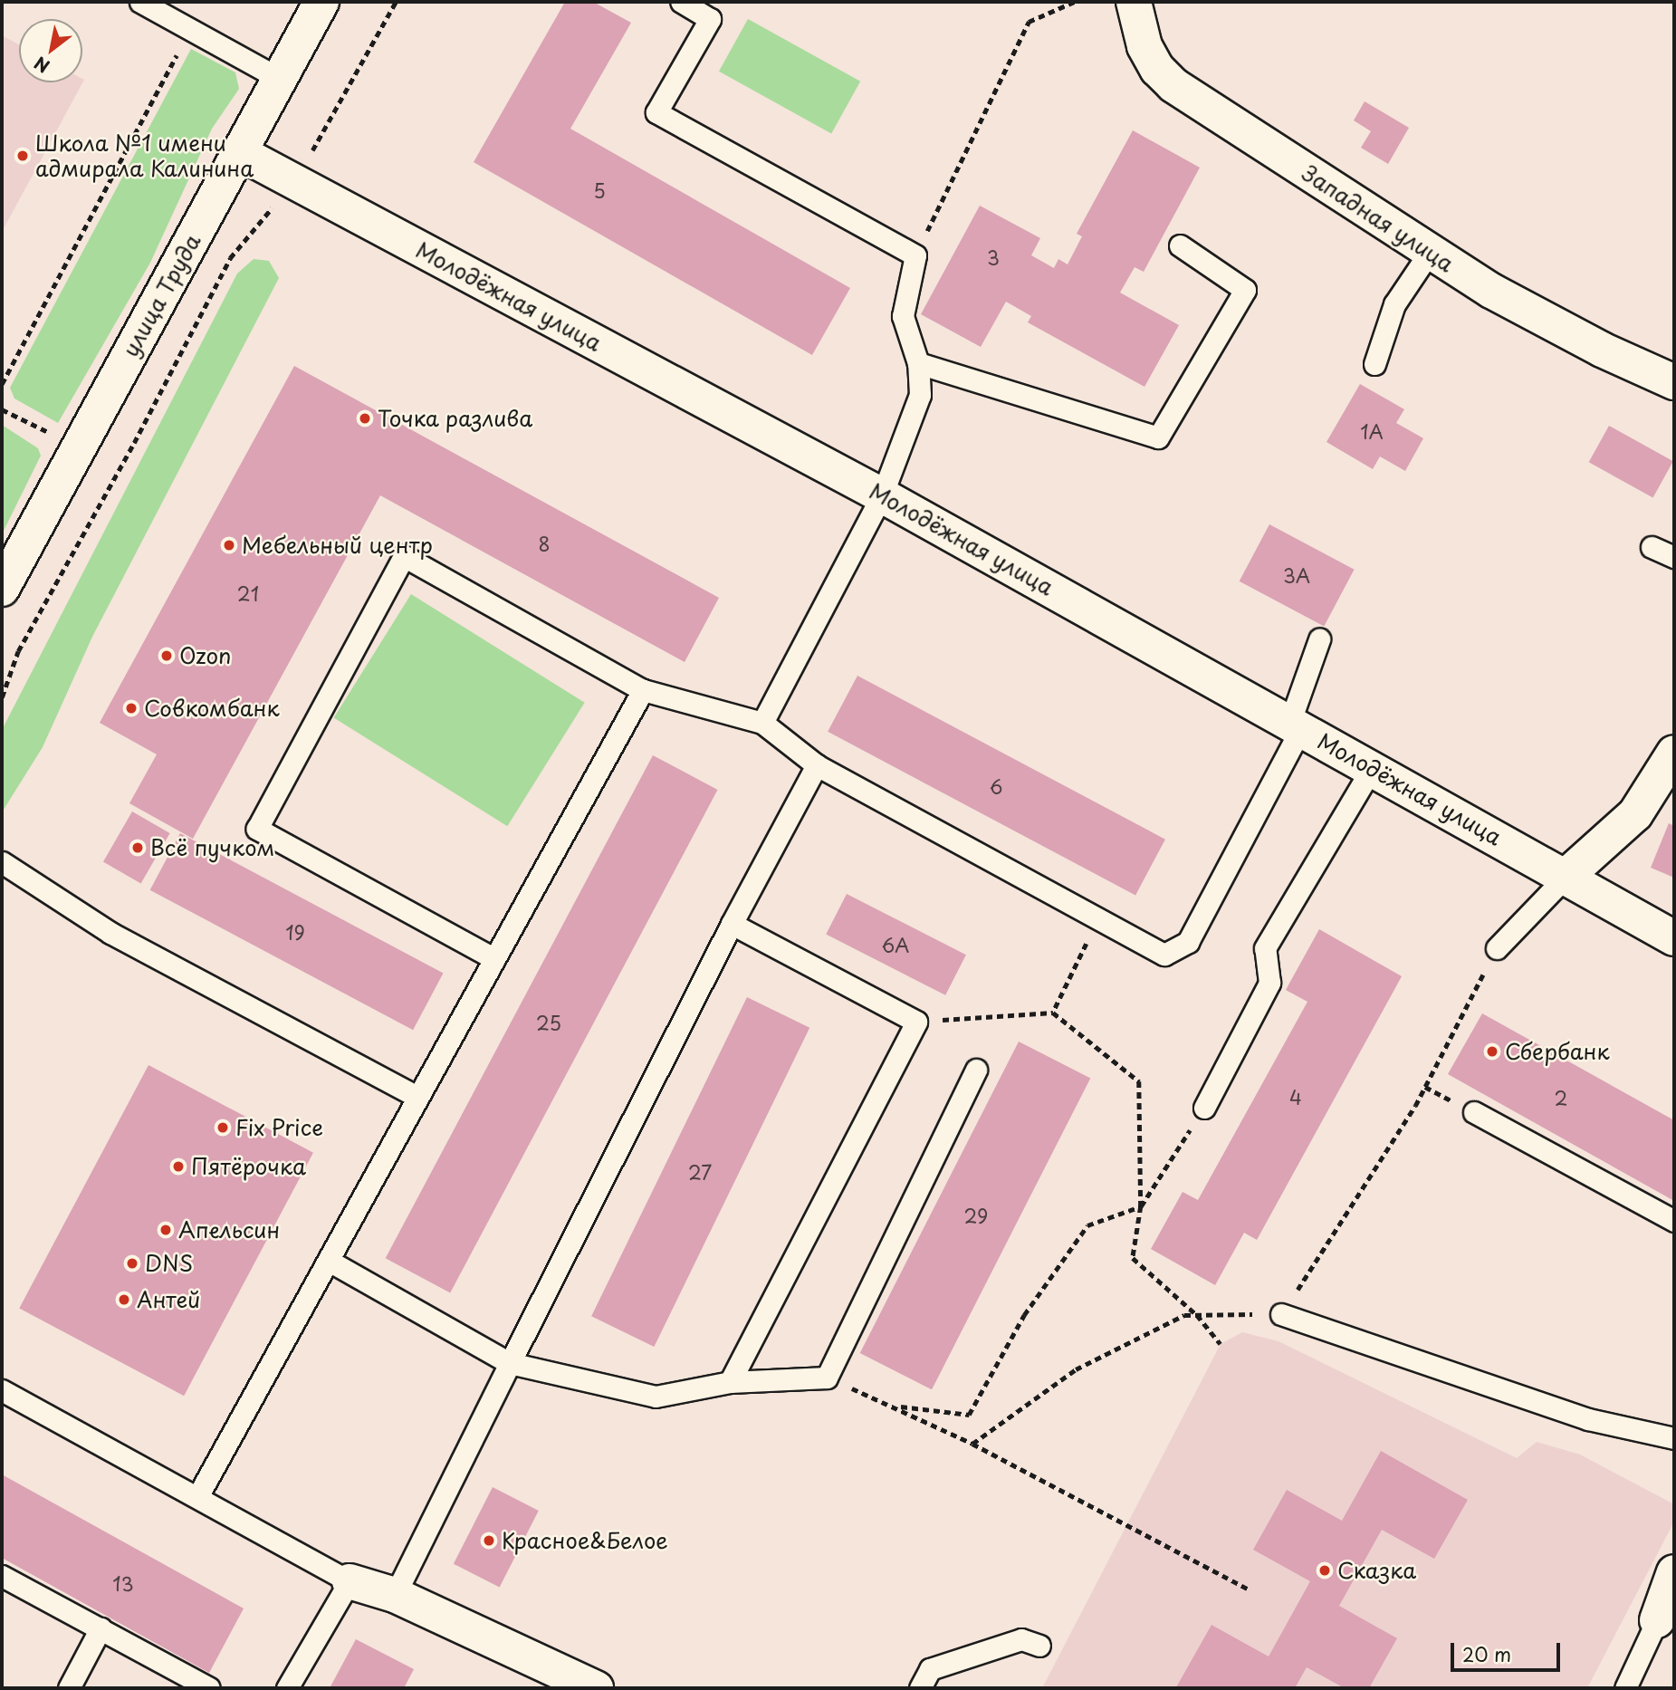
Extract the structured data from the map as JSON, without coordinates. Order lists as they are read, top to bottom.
{
  "streets": {
    "street": ["Западная улица", "улица Труда", "Молодёжная улица"]
  },
  "crossings": [
    ["улица Труда", "Молодёжная улица"]
  ],
  "places": [
    "Школа №1 имени адмирала Калинина",
    "Точка разлива",
    "Мебельный центр",
    "Ozon",
    "Совкомбанк",
    "Всё пучком",
    "Сбербанк",
    "Fix Price",
    "Пятёрочка",
    "Апельсин",
    "DNS",
    "Антей",
    "Красное&Белое",
    "Сказка"
  ],
  "house_numbers": [
    "5",
    "3",
    "1А",
    "8",
    "3А",
    "21",
    "6",
    "19",
    "6А",
    "25",
    "4",
    "2",
    "27",
    "29",
    "13"
  ],
  "scale_bar": "20 m",
  "north": "bottom left"
}
